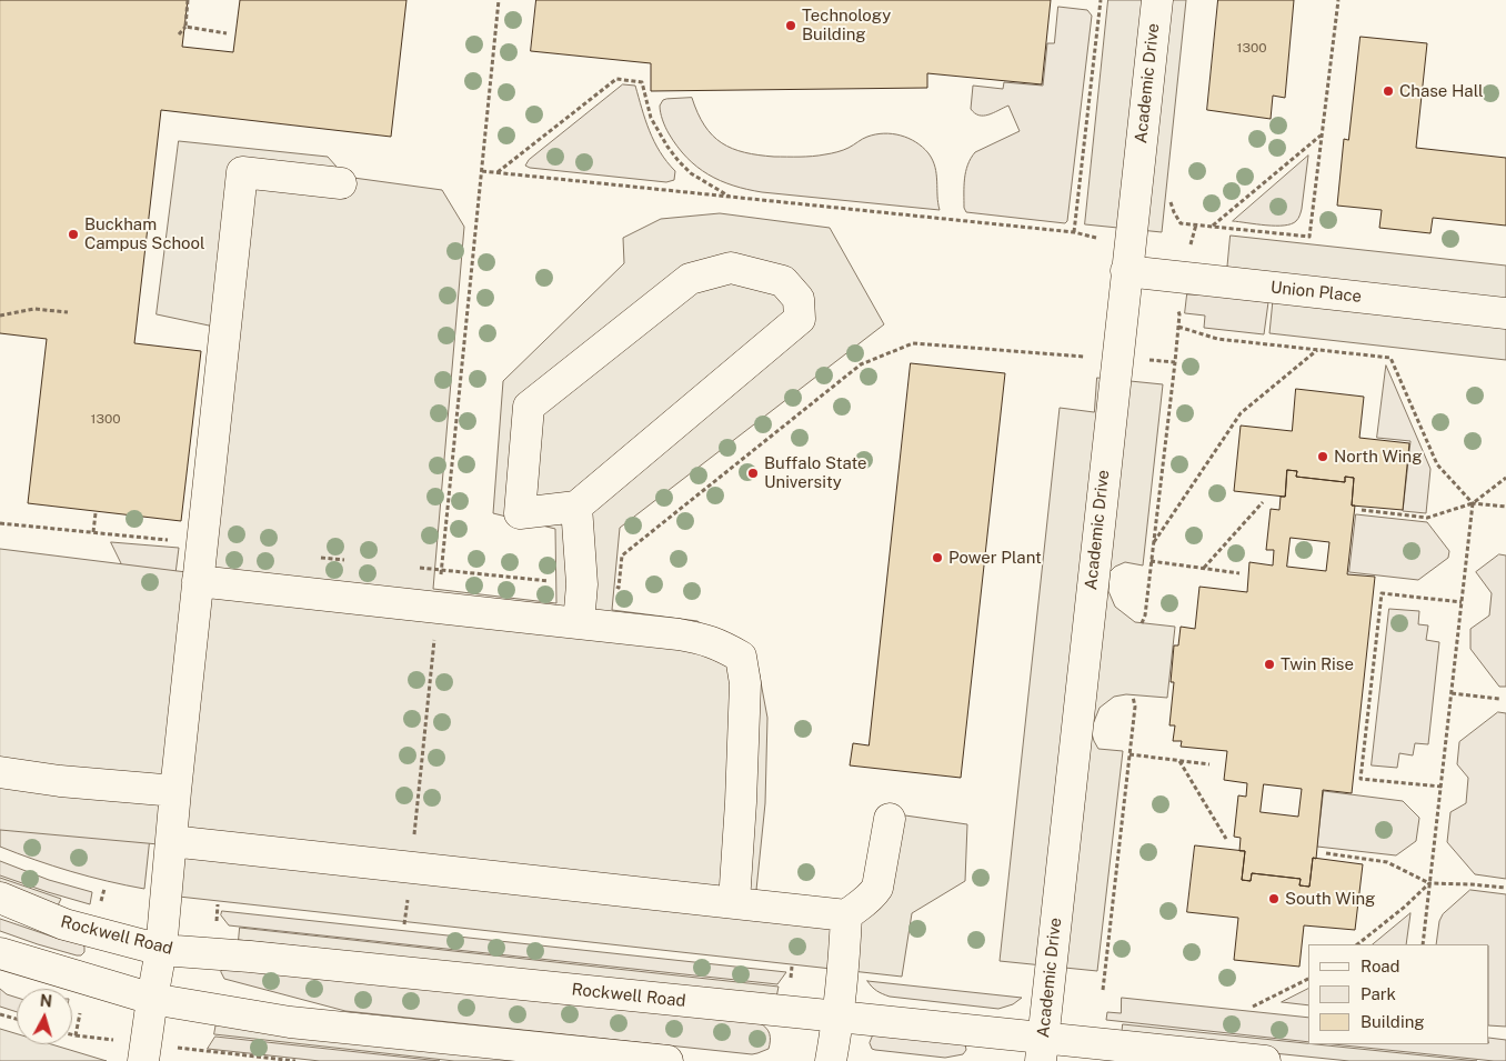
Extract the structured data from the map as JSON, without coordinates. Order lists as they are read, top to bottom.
{
  "streets": {
    "street": ["Academic Drive", "Union Place", "Rockwell Road"]
  },
  "crossings": [
    ["Academic Drive", "Union Place"],
    ["Academic Drive", "Rockwell Road"]
  ],
  "places": [
    "Technology Building",
    "Chase Hall",
    "Buckham Campus School",
    "North Wing",
    "Buffalo State University",
    "Power Plant",
    "Twin Rise",
    "South Wing"
  ],
  "house_numbers": ["1300", "1300"],
  "legend": ["Road", "Park", "Building"],
  "north": "top"
}
